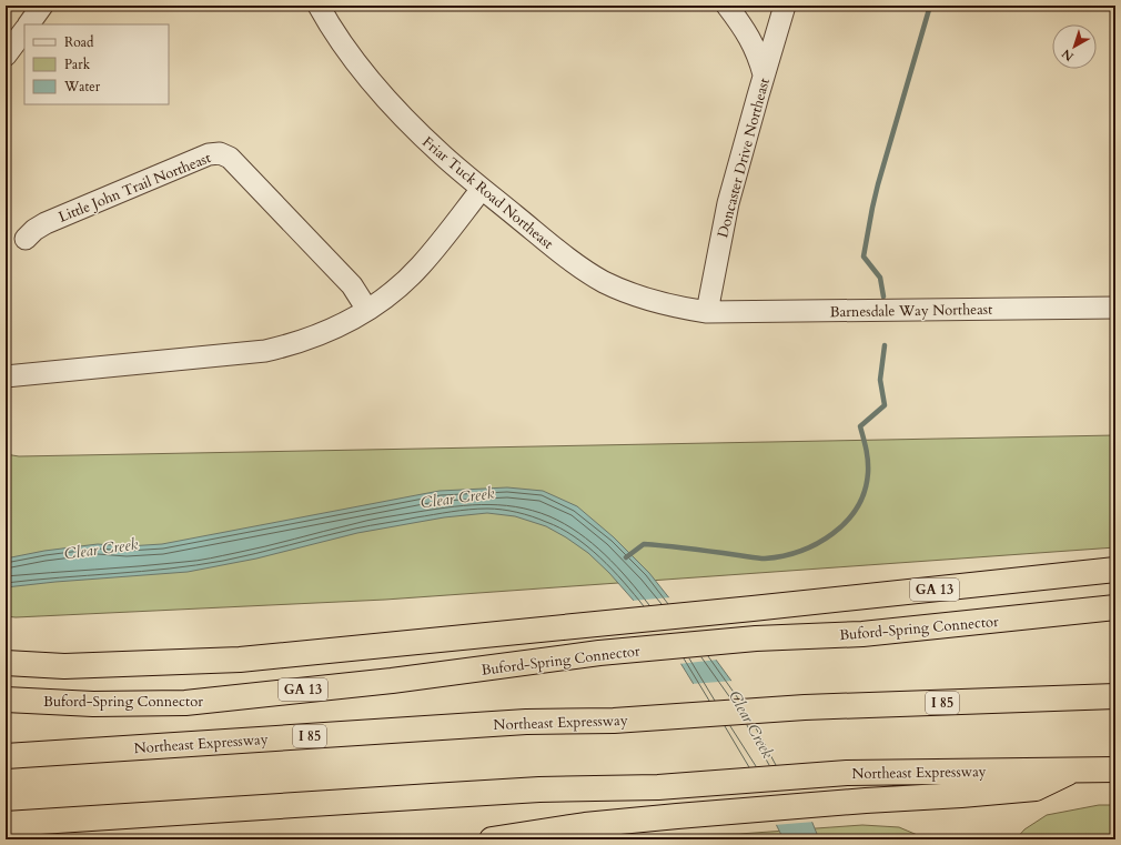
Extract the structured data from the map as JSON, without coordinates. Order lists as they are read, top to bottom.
{
  "streets": {
    "highway": [
      "GA 13",
      "Buford-Spring Connector",
      "I 85",
      "Northeast Expressway"
    ],
    "street": [
      "Doncaster Drive Northeast",
      "Little John Trail Northeast",
      "Friar Tuck Road Northeast",
      "Barnesdale Way Northeast"
    ]
  },
  "crossings": [
    ["Doncaster Drive Northeast", "Friar Tuck Road Northeast"],
    ["Doncaster Drive Northeast", "Barnesdale Way Northeast"],
    ["Friar Tuck Road Northeast", "Barnesdale Way Northeast"]
  ],
  "water": ["Clear Creek"],
  "legend": ["Road", "Park", "Water"],
  "north": "bottom left"
}
